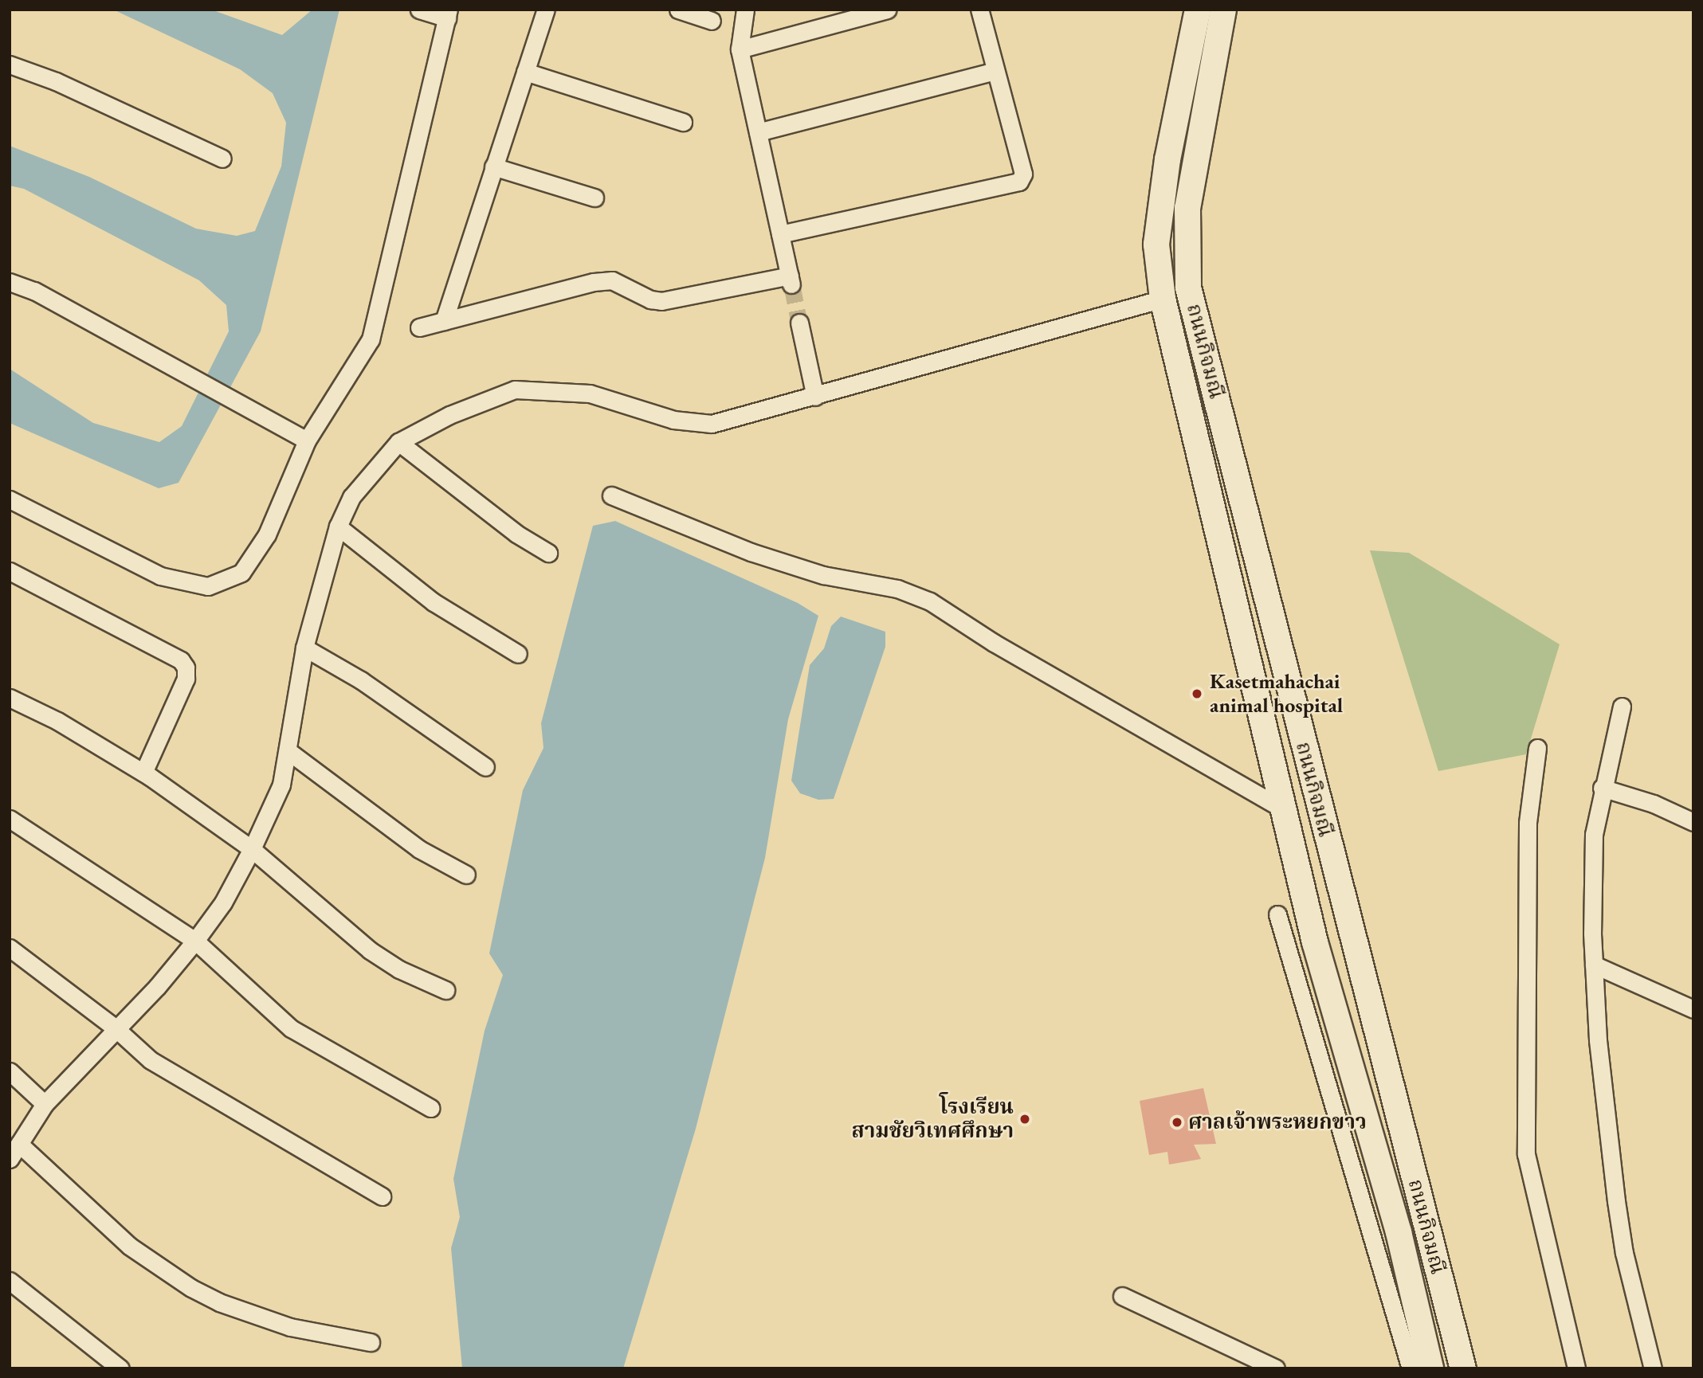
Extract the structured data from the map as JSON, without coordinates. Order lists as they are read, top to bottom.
{
  "streets": {
    "main road": ["ถนนกิจมณี"]
  },
  "places": ["Kasetmahachai animal hospital", "โรงเรียน สามชัยวิเทศศึกษา", "ศาลเจ้าพระหยกขาว"]
}
